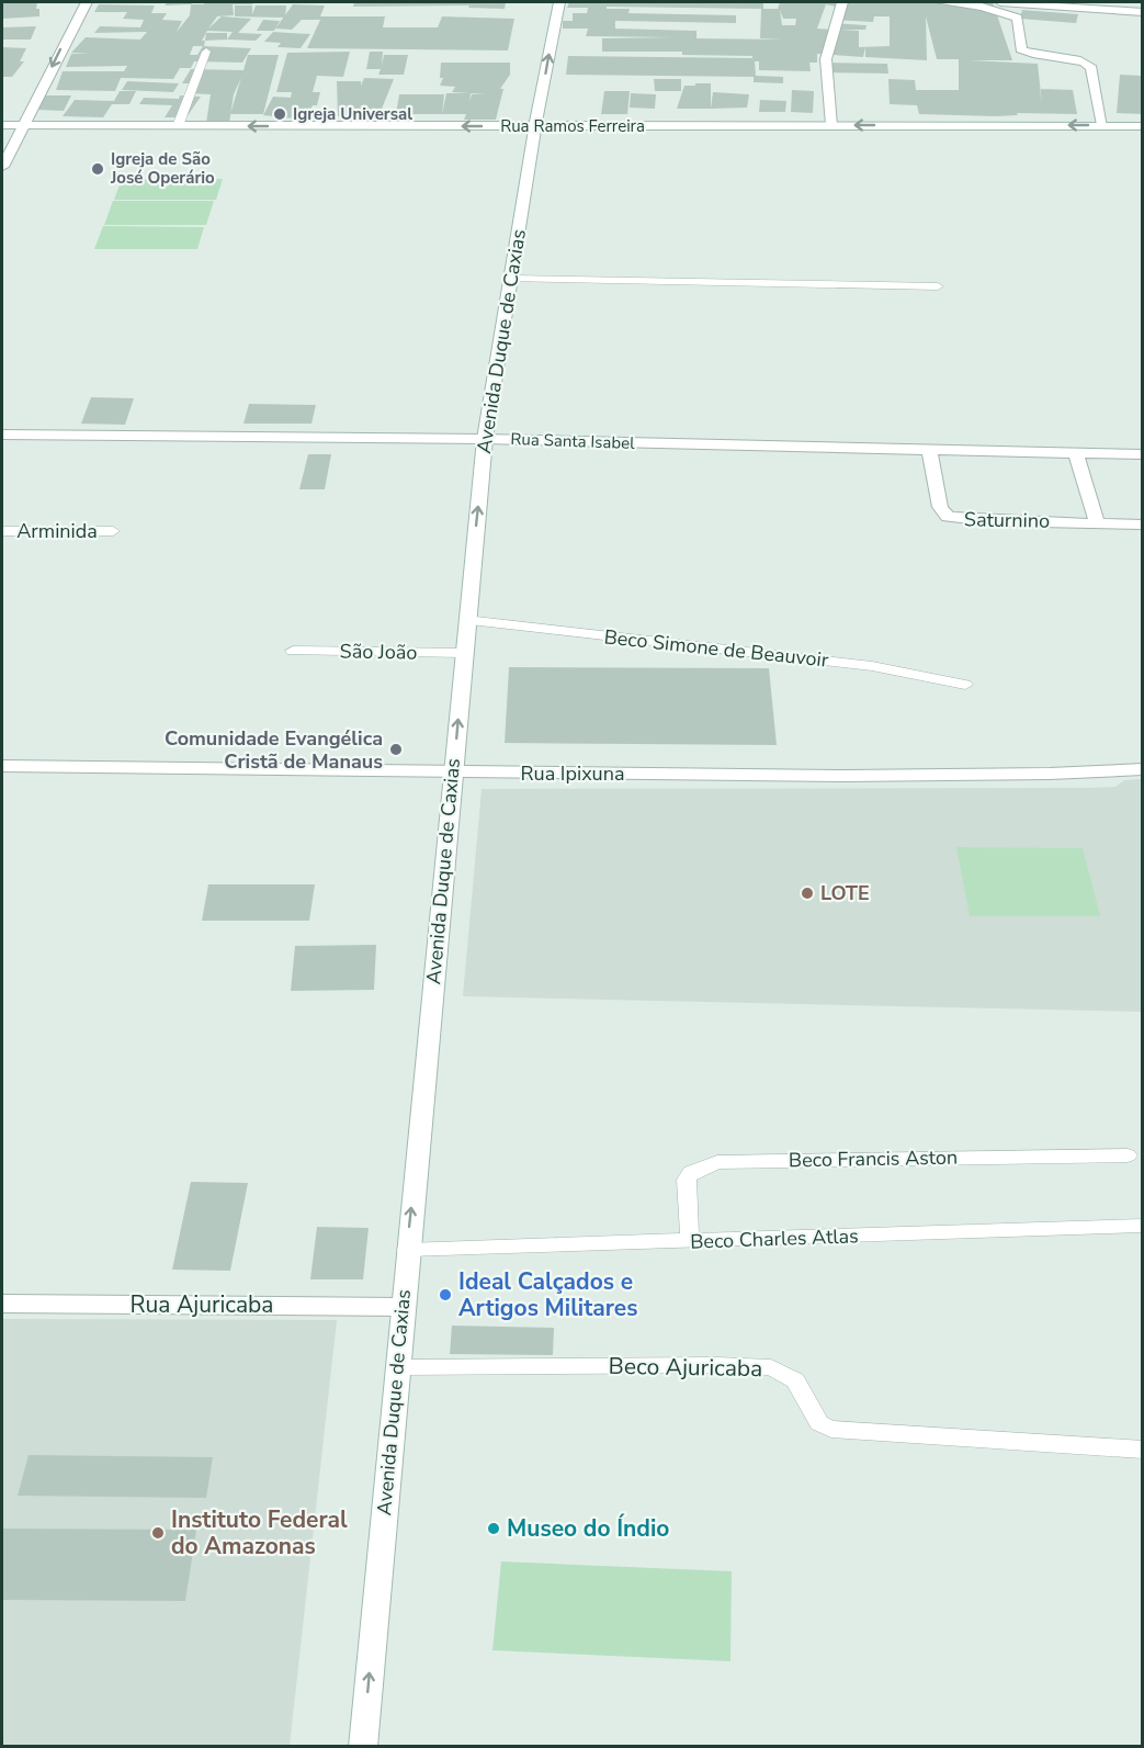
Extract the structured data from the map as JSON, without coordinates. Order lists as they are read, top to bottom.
{
  "streets": {
    "street": [
      "Rua Ramos Ferreira",
      "Avenida Duque de Caxias",
      "Rua Santa Isabel",
      "Saturnino",
      "Rua Ipixuna",
      "Rua Ajuricaba"
    ],
    "lane": [
      "Arminida",
      "Beco Simone de Beauvoir",
      "São João",
      "Beco Francis Aston",
      "Beco Charles Atlas",
      "Beco Ajuricaba"
    ]
  },
  "crossings": [
    ["Rua Ramos Ferreira", "Avenida Duque de Caxias"],
    ["Avenida Duque de Caxias", "Rua Santa Isabel"],
    ["Avenida Duque de Caxias", "Beco Simone de Beauvoir"],
    ["Avenida Duque de Caxias", "São João"],
    ["Avenida Duque de Caxias", "Rua Ipixuna"],
    ["Avenida Duque de Caxias", "Beco Charles Atlas"],
    ["Avenida Duque de Caxias", "Rua Ajuricaba"],
    ["Avenida Duque de Caxias", "Beco Ajuricaba"],
    ["Rua Santa Isabel", "Saturnino"],
    ["Beco Francis Aston", "Beco Charles Atlas"]
  ],
  "one_way": ["Rua Ramos Ferreira", "Avenida Duque de Caxias"],
  "places": [
    "Igreja Universal",
    "Igreja de São José Operário",
    "Comunidade Evangélica Cristã de Manaus",
    "LOTE",
    "Ideal Calçados e Artigos Militares",
    "Museo do Índio",
    "Instituto Federal do Amazonas"
  ]
}
